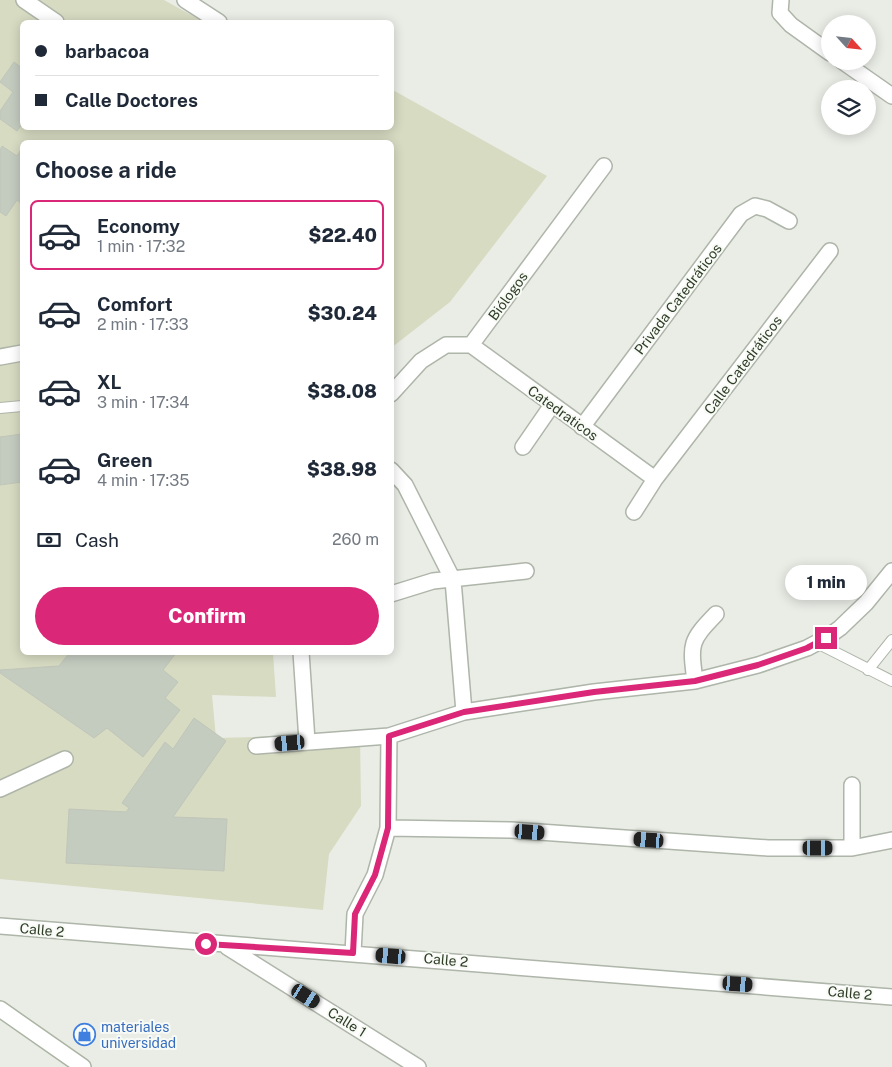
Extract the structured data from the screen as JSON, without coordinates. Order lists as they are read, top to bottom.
{
  "streets": {
    "street": [
      "Biólogos",
      "Privada Catedráticos",
      "Calle Catedráticos",
      "Catedraticos",
      "Calle 2",
      "Calle 1"
    ]
  },
  "crossings": [
    ["Biólogos", "Catedraticos"],
    ["Privada Catedráticos", "Catedraticos"],
    ["Calle Catedráticos", "Catedraticos"],
    ["Calle 2", "Calle 1"]
  ],
  "places": {
    "shop": ["materiales universidad"]
  },
  "north": "bottom right",
  "page": {
    "banner": ["barbacoa", "Calle Doctores"],
    "heading": "Choose a ride",
    "list": [
      {
        "name": "Economy",
        "note": "1 min · 17:32",
        "value": "$22.40"
      },
      {
        "name": "Comfort",
        "note": "2 min · 17:33",
        "value": "$30.24"
      },
      {
        "name": "XL",
        "note": "3 min · 17:34",
        "value": "$38.08"
      },
      {
        "name": "Green",
        "note": "4 min · 17:35",
        "value": "$38.98"
      }
    ],
    "pay": ["Cash", "260 m"],
    "bubble": "1 min",
    "buttons": "Confirm"
  }
}
